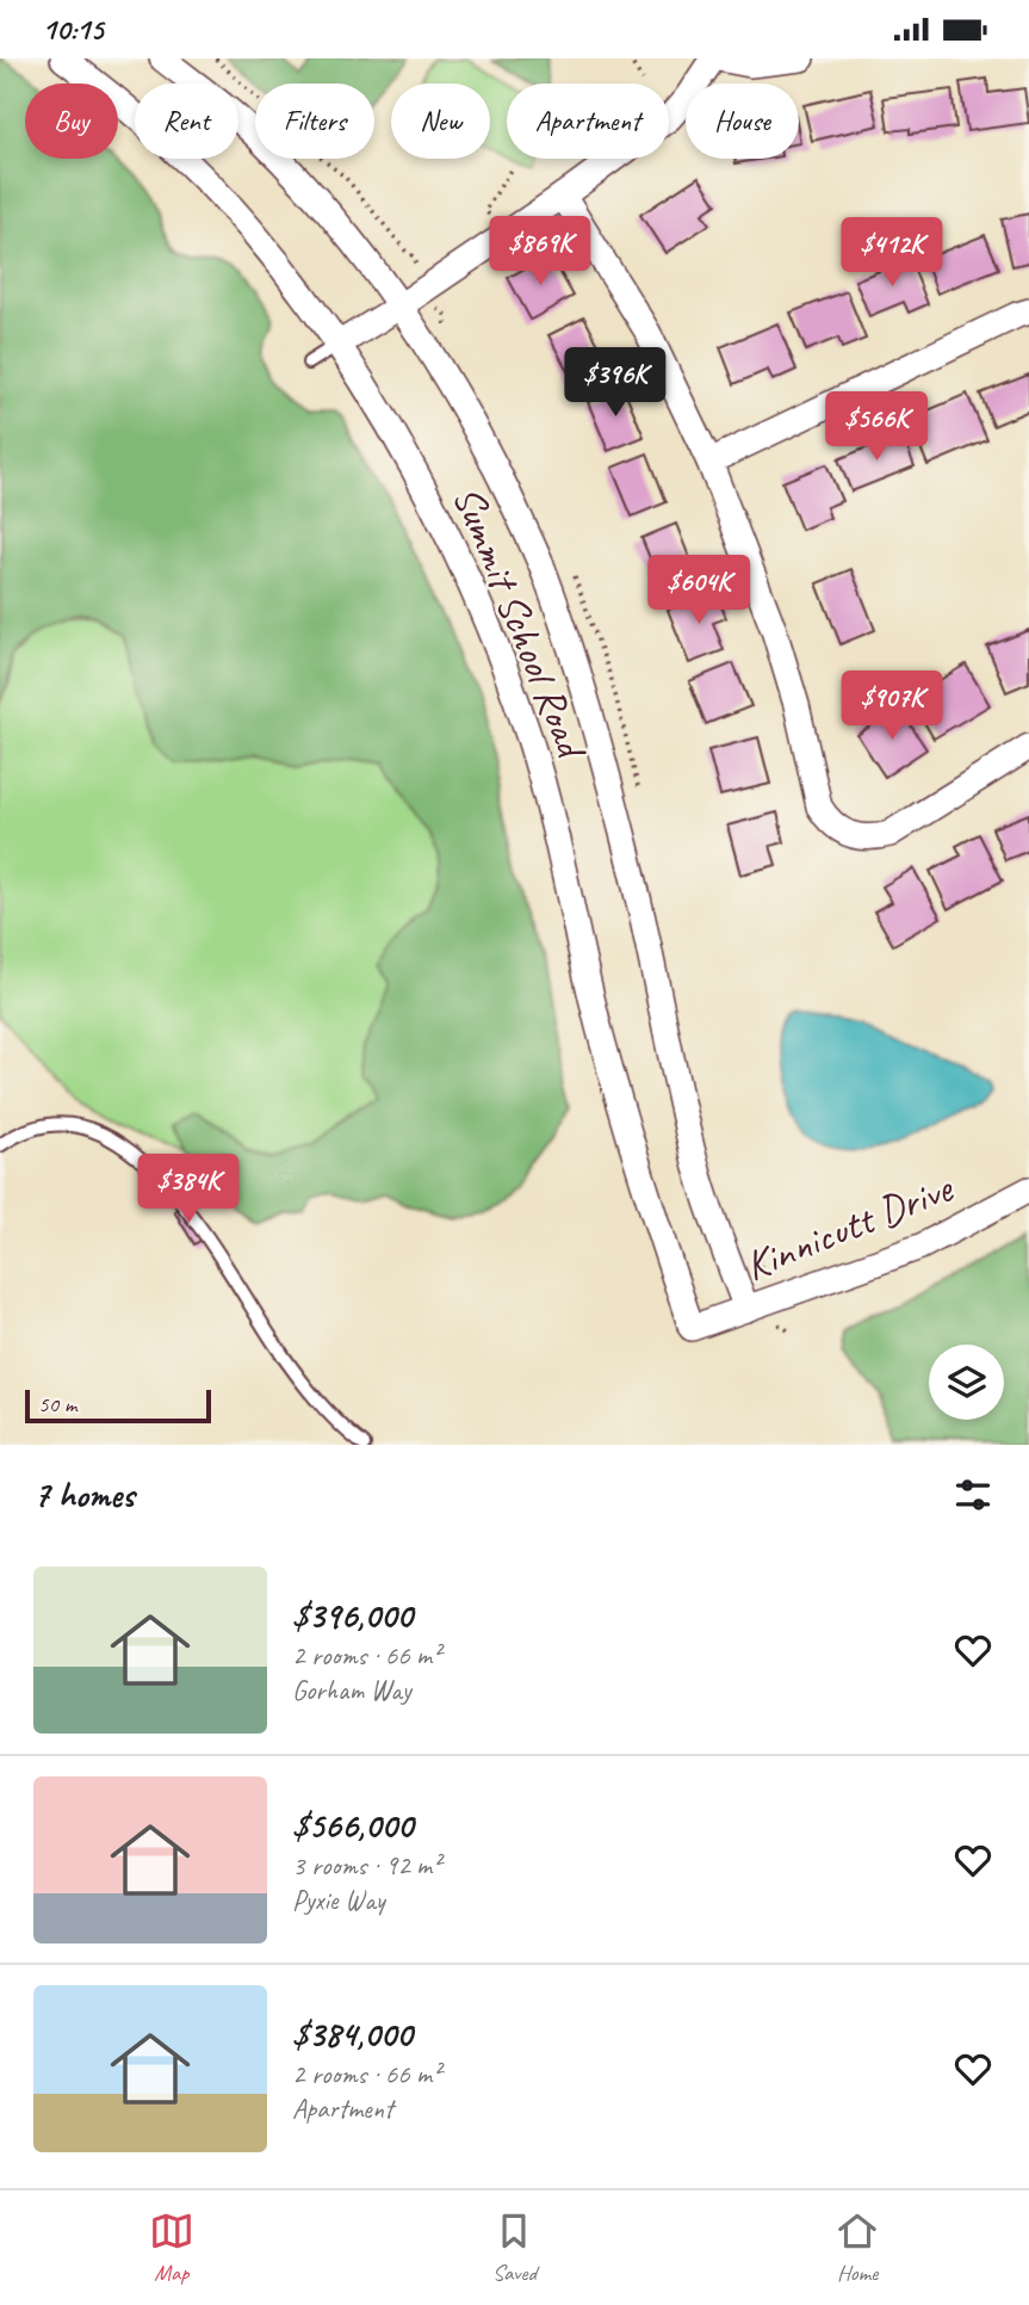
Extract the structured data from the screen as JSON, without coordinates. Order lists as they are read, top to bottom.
{
  "streets": {
    "street": ["Summit School Road", "Kinnicutt Drive"]
  },
  "crossings": [
    ["Summit School Road", "Kinnicutt Drive"]
  ],
  "scale_bar": "50 m",
  "page": {
    "status": "10:15",
    "chip": [
      "Buy",
      "Rent",
      "Filters",
      "New",
      "Apartment",
      "House"
    ],
    "price": [
      "$869K",
      "$412K",
      "$396K",
      "$566K",
      "$604K",
      "$907K",
      "$384K"
    ],
    "scale": "50 m",
    "heading": "7 homes",
    "list": [
      {
        "name": "$396,000",
        "note": "2 rooms · 66 m² · Gorham Way"
      },
      {
        "name": "$566,000",
        "note": "3 rooms · 92 m² · Pyxie Way"
      },
      {
        "name": "$384,000",
        "note": "2 rooms · 66 m² · Apartment"
      }
    ],
    "tabs": ["Map", "Saved", "Home"]
  }
}
